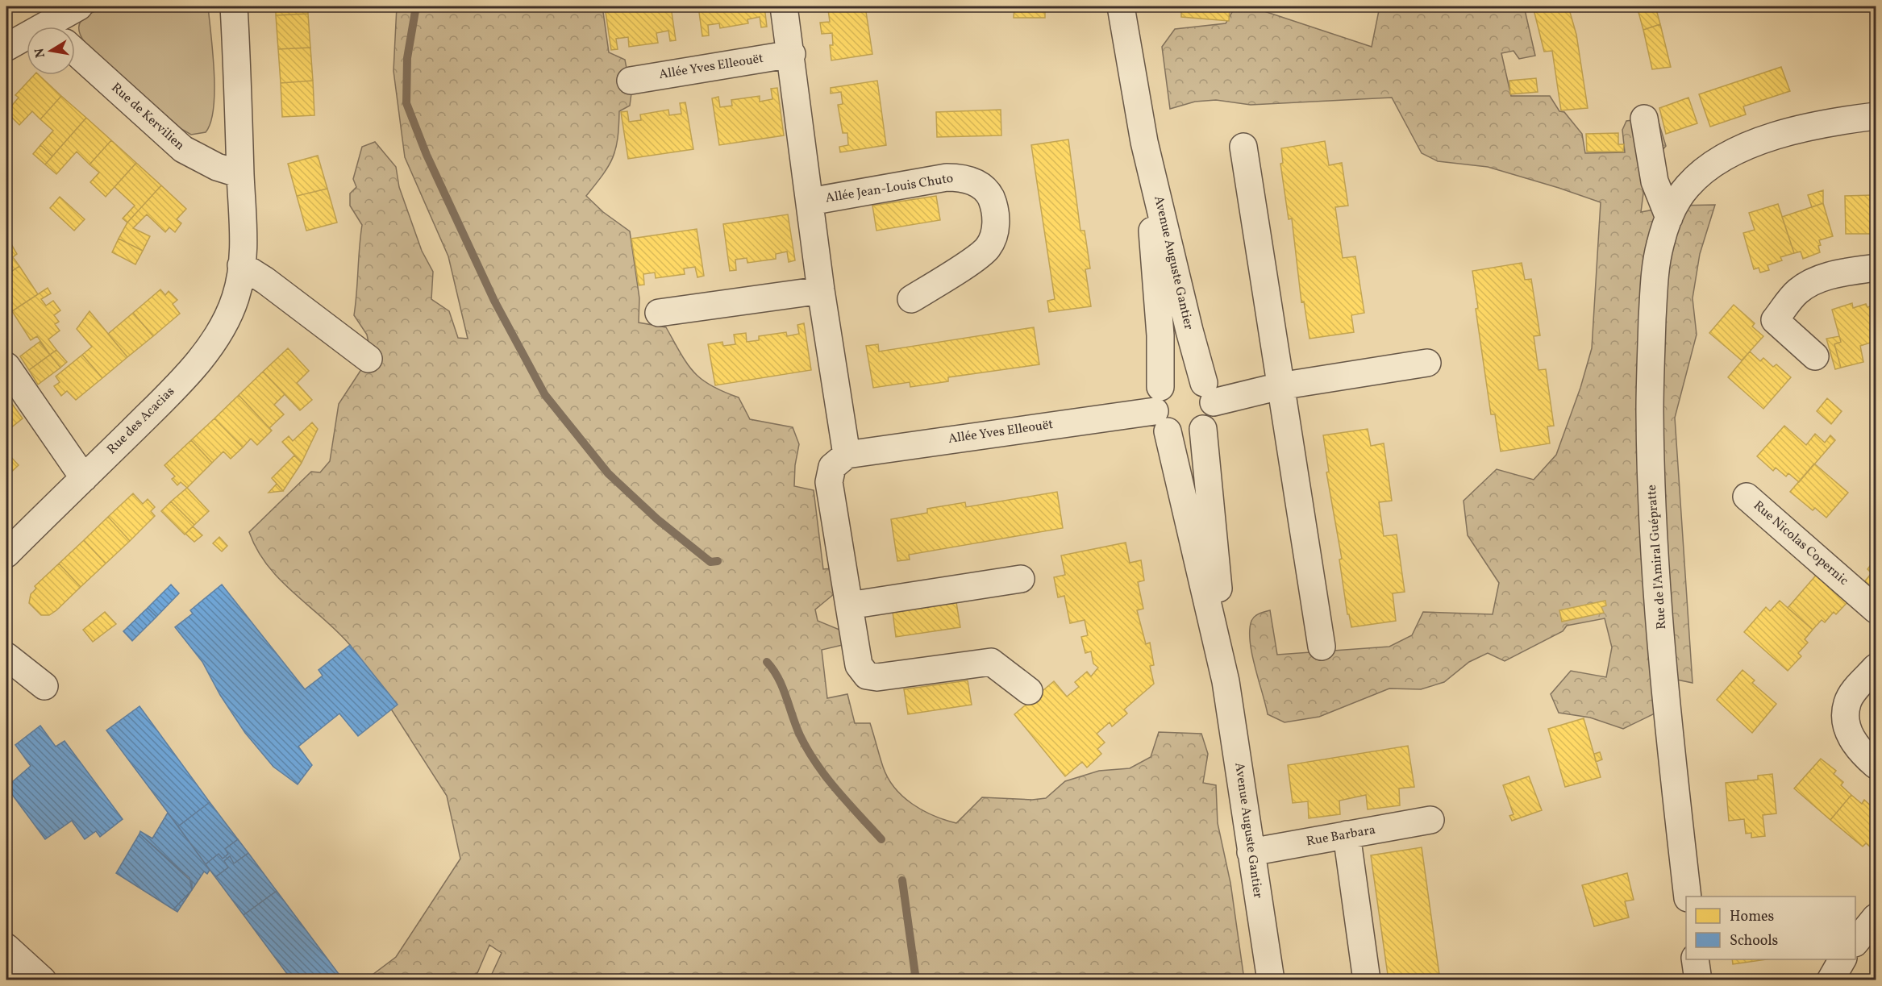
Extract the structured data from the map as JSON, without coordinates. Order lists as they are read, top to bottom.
{
  "streets": {
    "street": [
      "Allée Yves Elleouët",
      "Rue de Kervilien",
      "Allée Jean-Louis Chuto",
      "Avenue Auguste Gantier",
      "Rue des Acacias",
      "Rue Nicolas Copernic",
      "Rue de l'Amiral Guépratte",
      "Rue Barbara"
    ]
  },
  "crossings": [
    ["Allée Yves Elleouët", "Avenue Auguste Gantier"],
    ["Rue de Kervilien", "Rue des Acacias"],
    ["Avenue Auguste Gantier", "Rue Barbara"]
  ],
  "legend": ["Homes", "Schools"],
  "north": "left"
}
